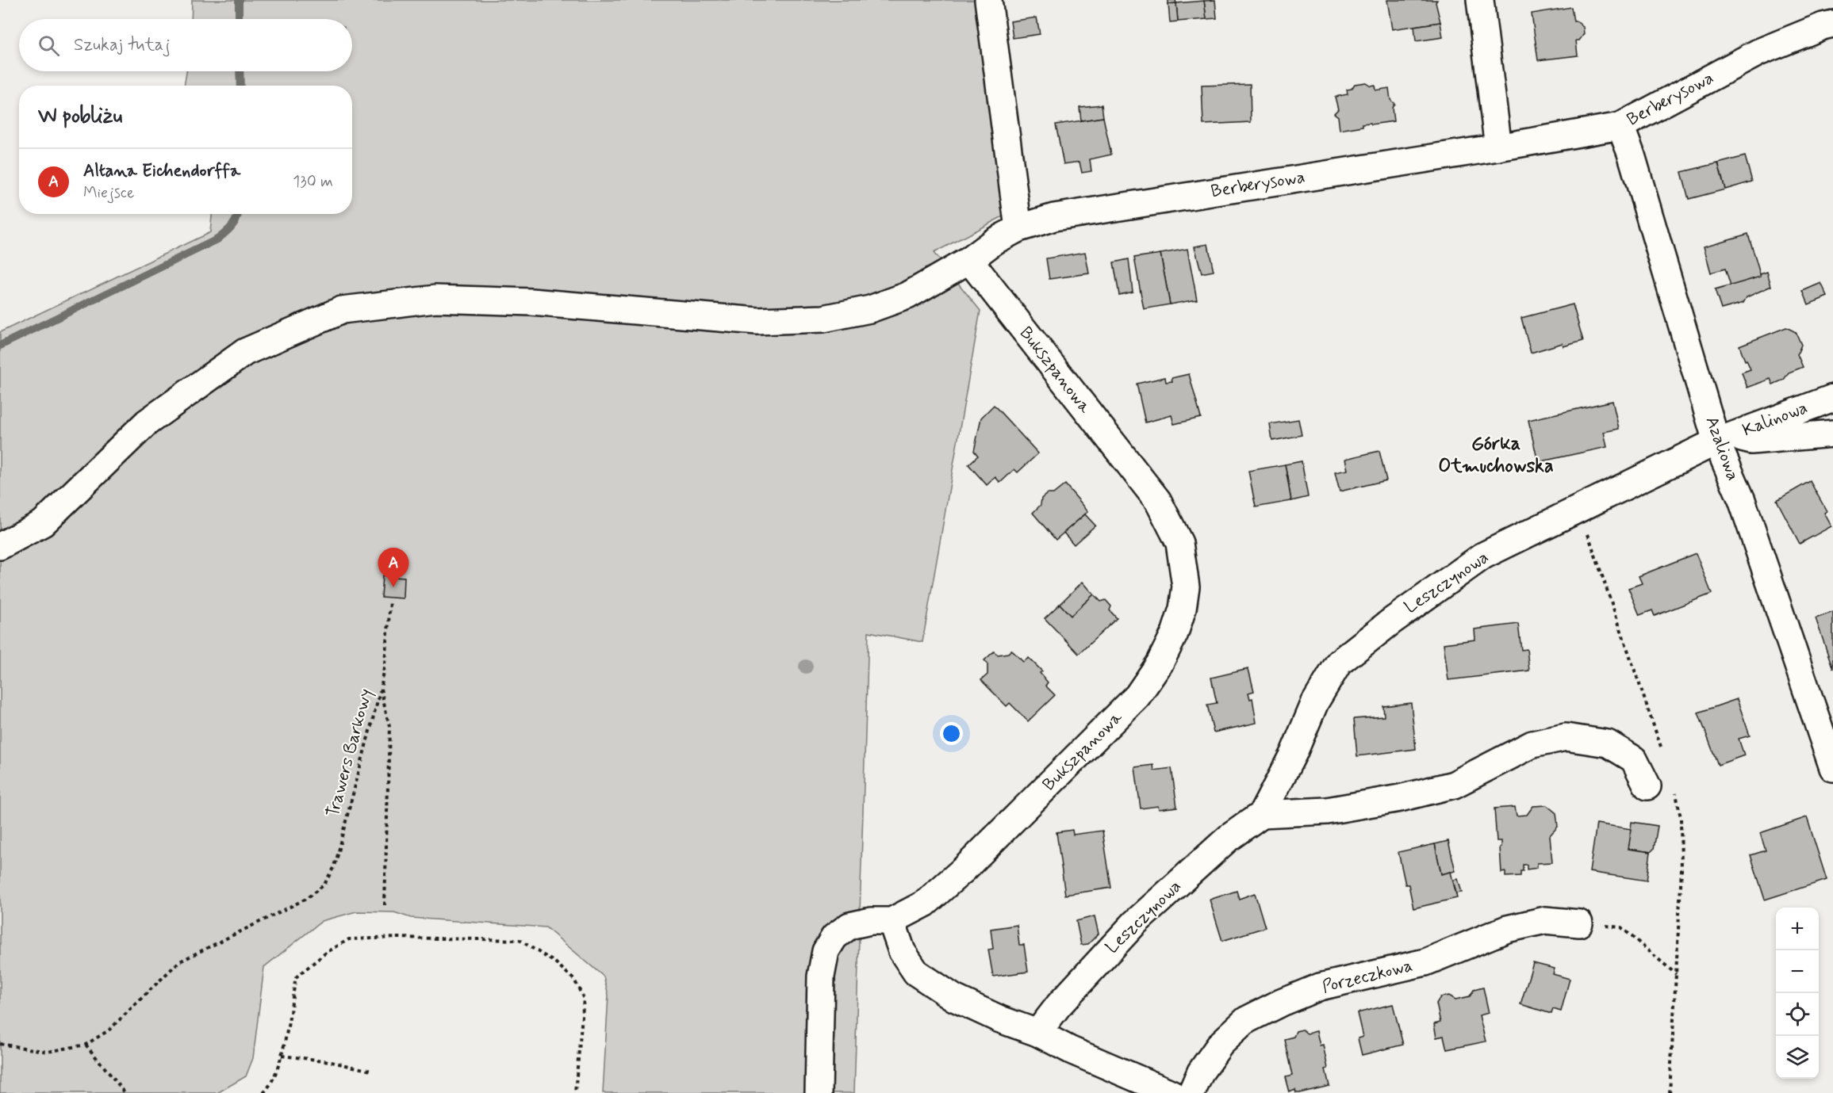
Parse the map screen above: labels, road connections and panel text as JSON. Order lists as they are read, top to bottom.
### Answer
{
  "streets": {
    "street": [
      "Berberysowa",
      "Bukszpanowa",
      "Kalinowa",
      "Azaliowa",
      "Leszczynowa",
      "Porzeczkowa"
    ],
    "path": ["Trawers Barkowy"]
  },
  "crossings": [
    ["Berberysowa", "Bukszpanowa"],
    ["Berberysowa", "Azaliowa"],
    ["Kalinowa", "Azaliowa"],
    ["Kalinowa", "Leszczynowa"],
    ["Azaliowa", "Leszczynowa"]
  ],
  "districts": ["Górka Otmuchowska"],
  "page": {
    "search": "Szukaj tutaj",
    "heading": "W pobliżu",
    "list": [
      {
        "mark": "A",
        "name": "Altana Eichendorffa",
        "note": "Miejsce",
        "value": "130 m"
      }
    ],
    "pins": "A",
    "map_buttons": ["+", "−"]
  }
}
